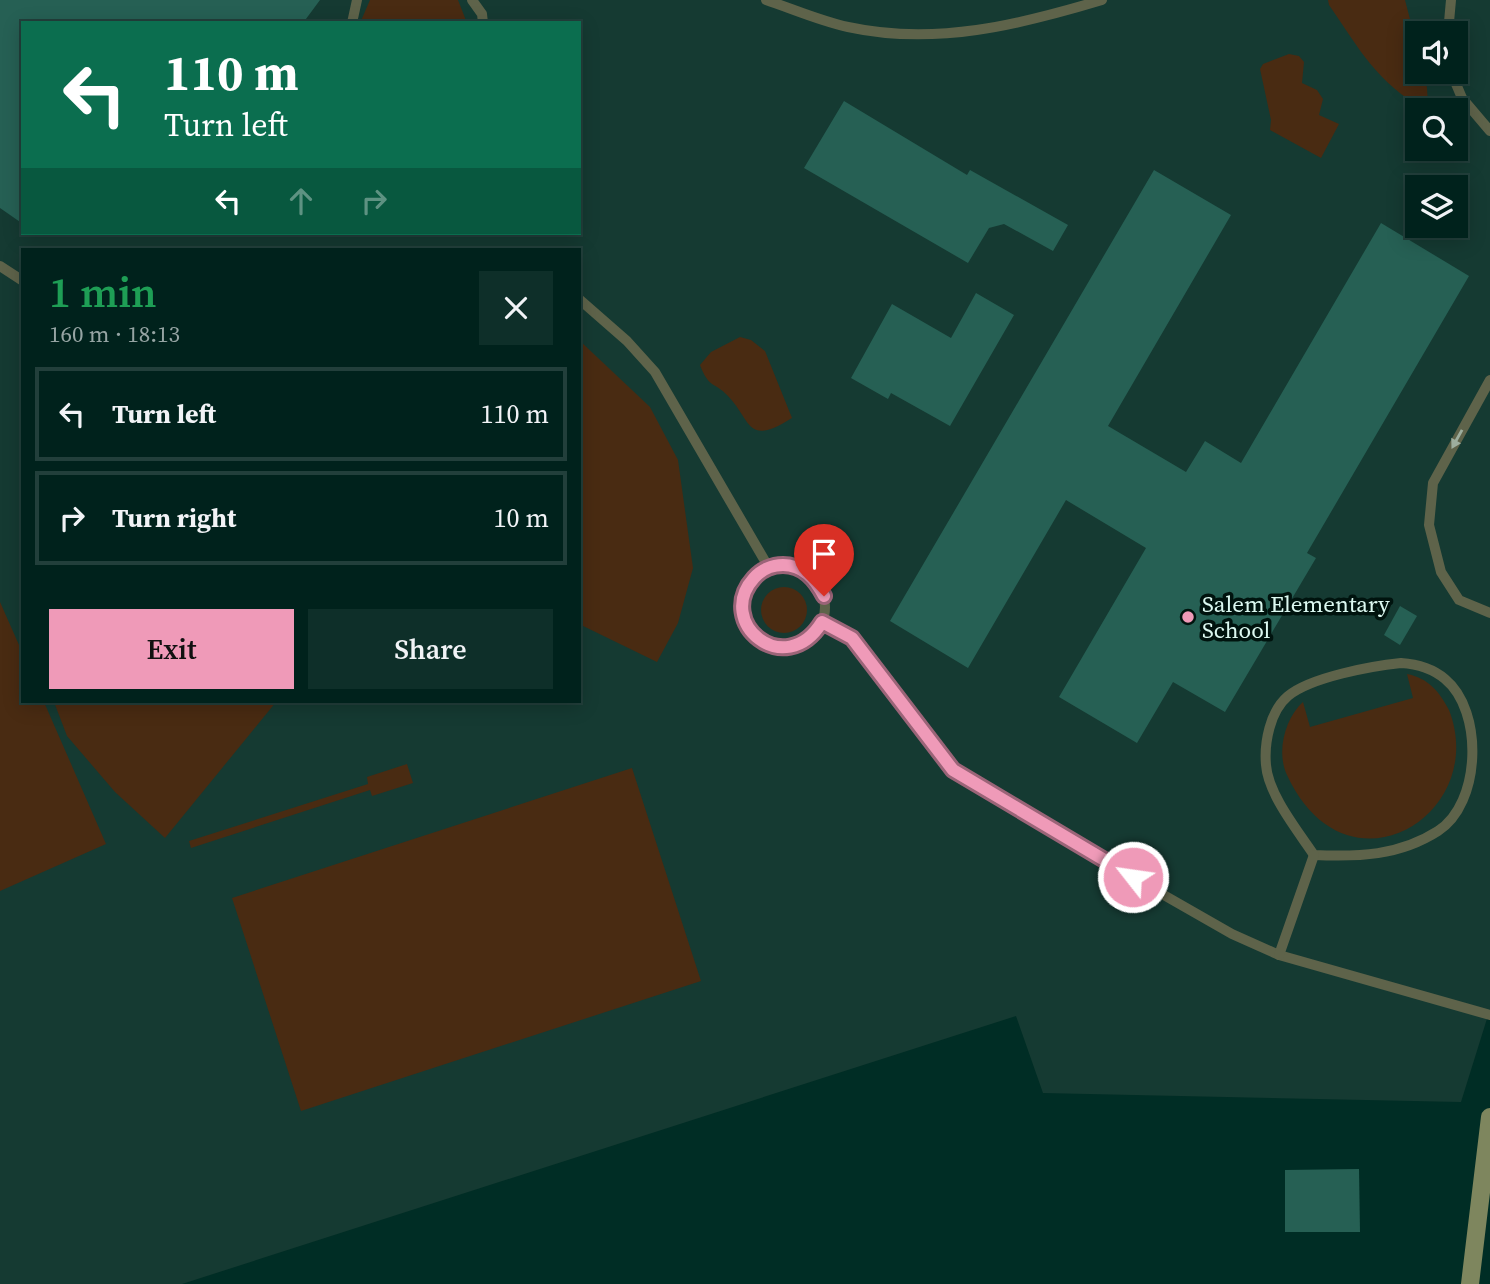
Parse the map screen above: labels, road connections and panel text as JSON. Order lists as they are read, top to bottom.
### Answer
{
  "places": ["Salem Elementary School"],
  "page": {
    "turn": ["110 m", "Turn left"],
    "heading": ["1 min", "160 m · 18:13"],
    "list": [
      {
        "name": "Turn left",
        "value": "110 m"
      },
      {
        "name": "Turn right",
        "value": "10 m"
      }
    ],
    "buttons": ["Exit", "Share"]
  }
}
